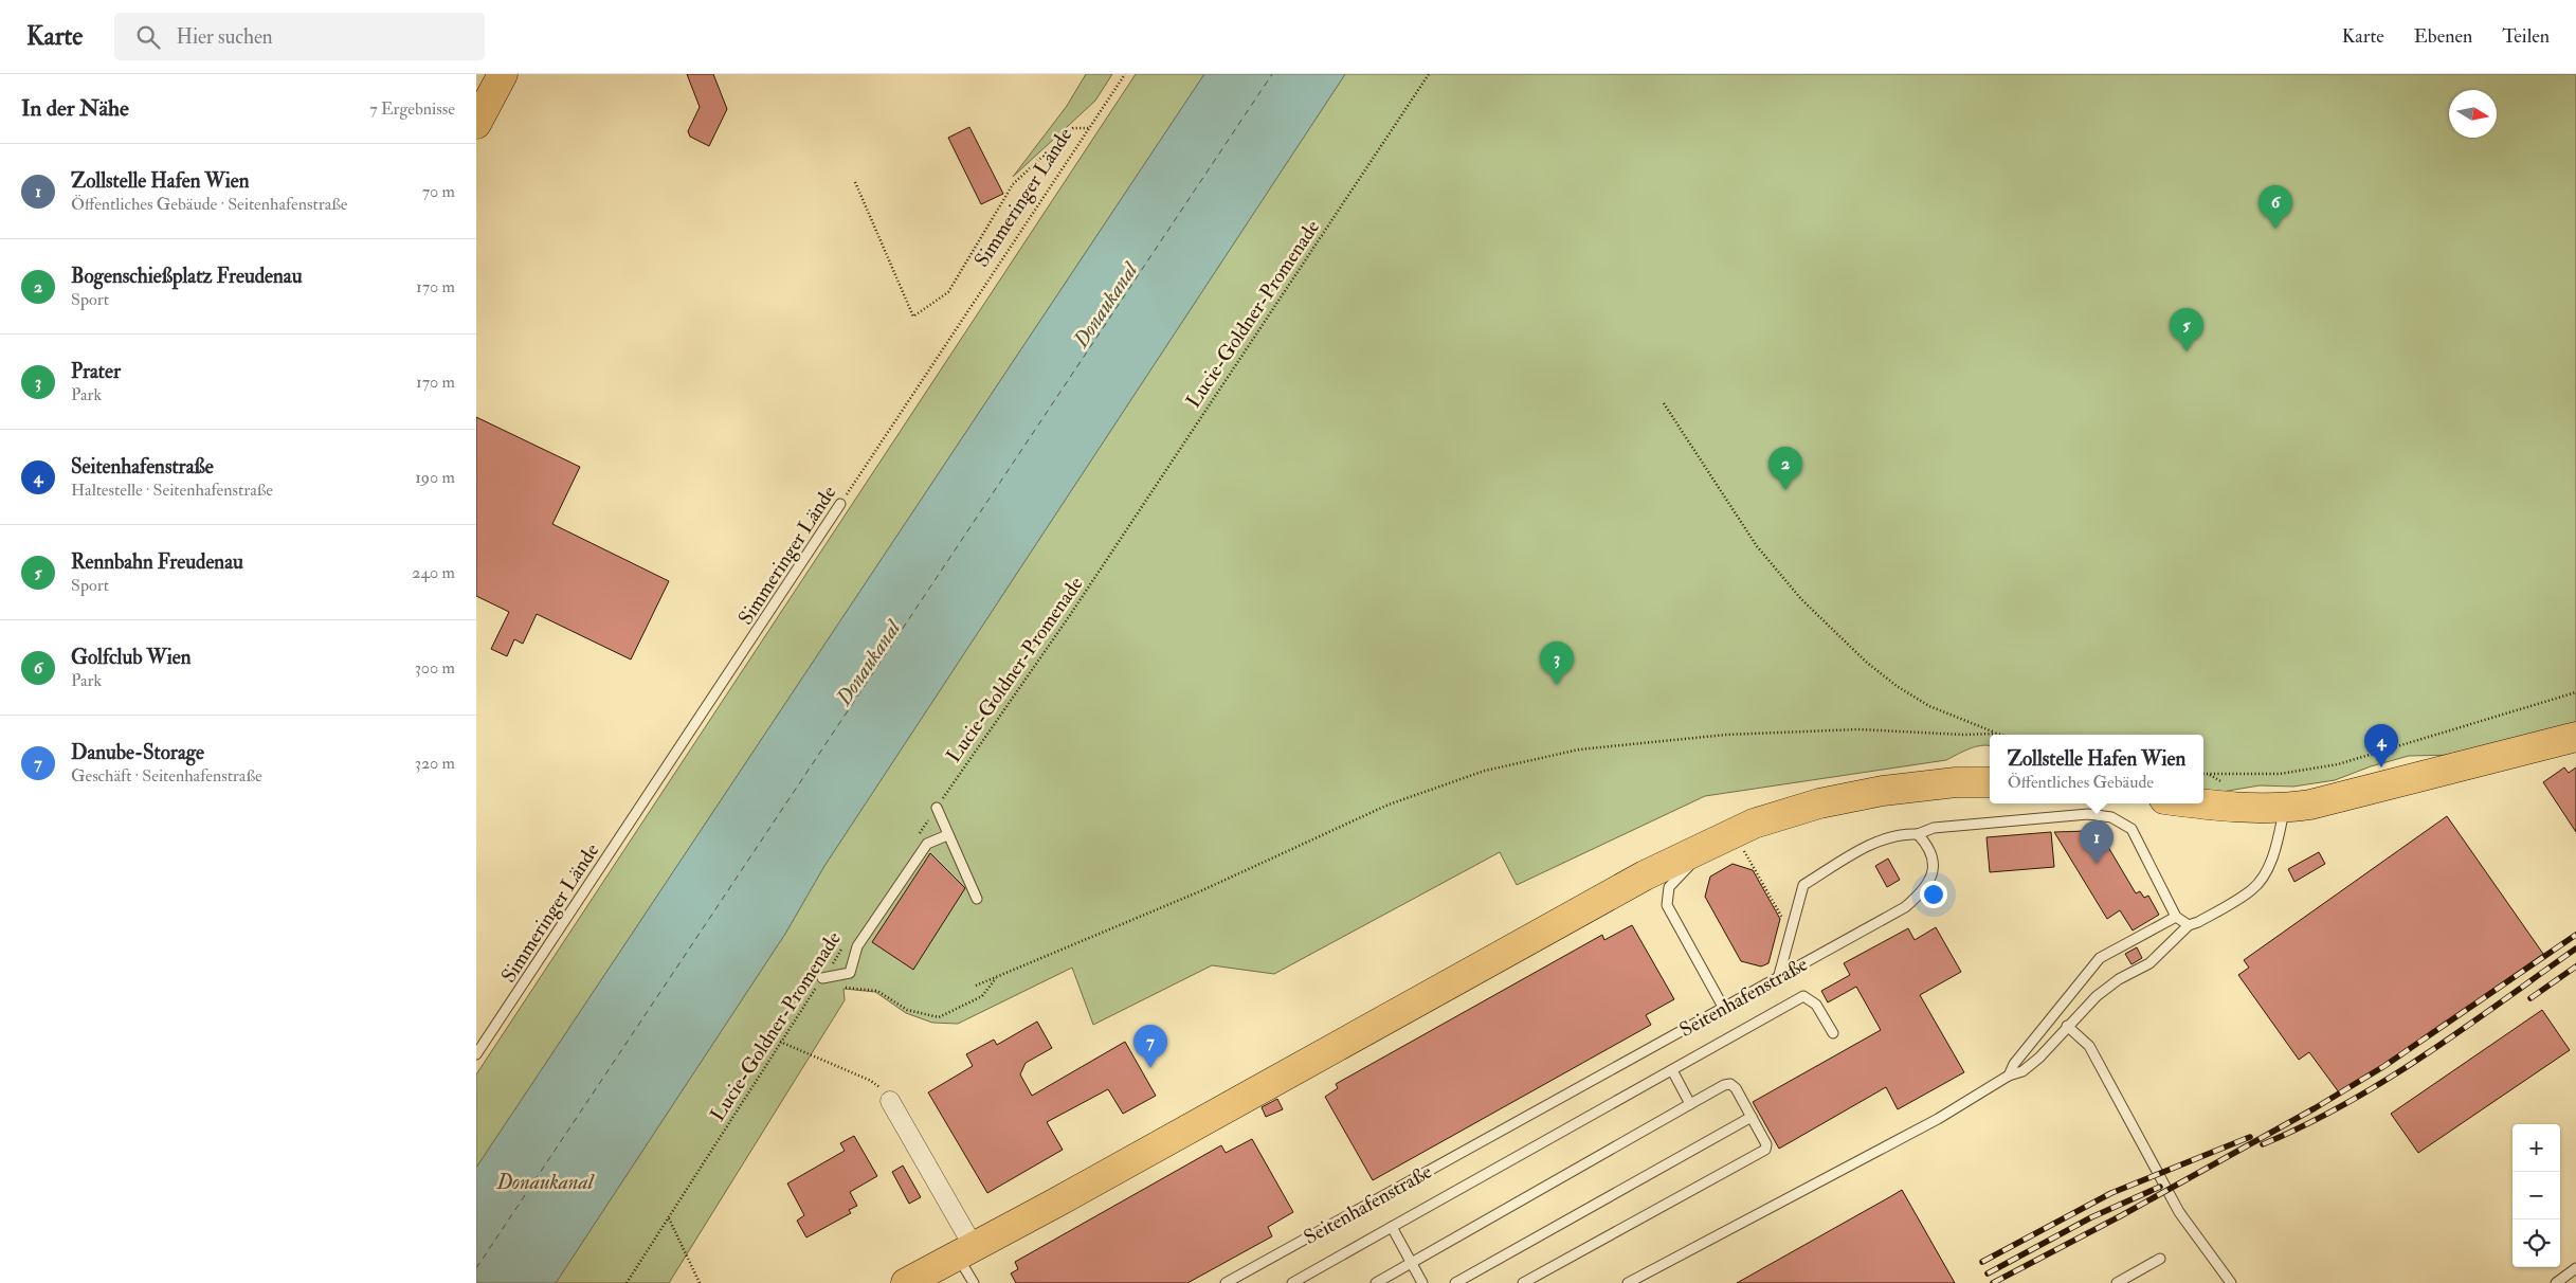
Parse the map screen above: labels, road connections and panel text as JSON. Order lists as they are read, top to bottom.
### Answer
{
  "streets": {
    "lane": ["Simmeringer Lände", "Seitenhafenstraße"],
    "path": ["Lucie-Goldner-Promenade"]
  },
  "water": ["Donaukanal"],
  "north": "right",
  "page": {
    "header": "Karte",
    "search": "Hier suchen",
    "nav": ["Karte", "Ebenen", "Teilen"],
    "heading": ["In der Nähe", "7 Ergebnisse"],
    "list": [
      {
        "mark": "1",
        "name": "Zollstelle Hafen Wien",
        "note": "Öffentliches Gebäude · Seitenhafenstraße",
        "value": "70 m"
      },
      {
        "mark": "2",
        "name": "Bogenschießplatz Freudenau",
        "note": "Sport",
        "value": "170 m"
      },
      {
        "mark": "3",
        "name": "Prater",
        "note": "Park",
        "value": "170 m"
      },
      {
        "mark": "4",
        "name": "Seitenhafenstraße",
        "note": "Haltestelle · Seitenhafenstraße",
        "value": "190 m"
      },
      {
        "mark": "5",
        "name": "Rennbahn Freudenau",
        "note": "Sport",
        "value": "240 m"
      },
      {
        "mark": "6",
        "name": "Golfclub Wien",
        "note": "Park",
        "value": "300 m"
      },
      {
        "mark": "7",
        "name": "Danube-Storage",
        "note": "Geschäft · Seitenhafenstraße",
        "value": "320 m"
      }
    ],
    "pins": [
      "6",
      "5",
      "2",
      "3",
      "4",
      "1",
      "7"
    ],
    "popup": ["Zollstelle Hafen Wien", "Öffentliches Gebäude"],
    "map_buttons": ["+", "−"]
  }
}
